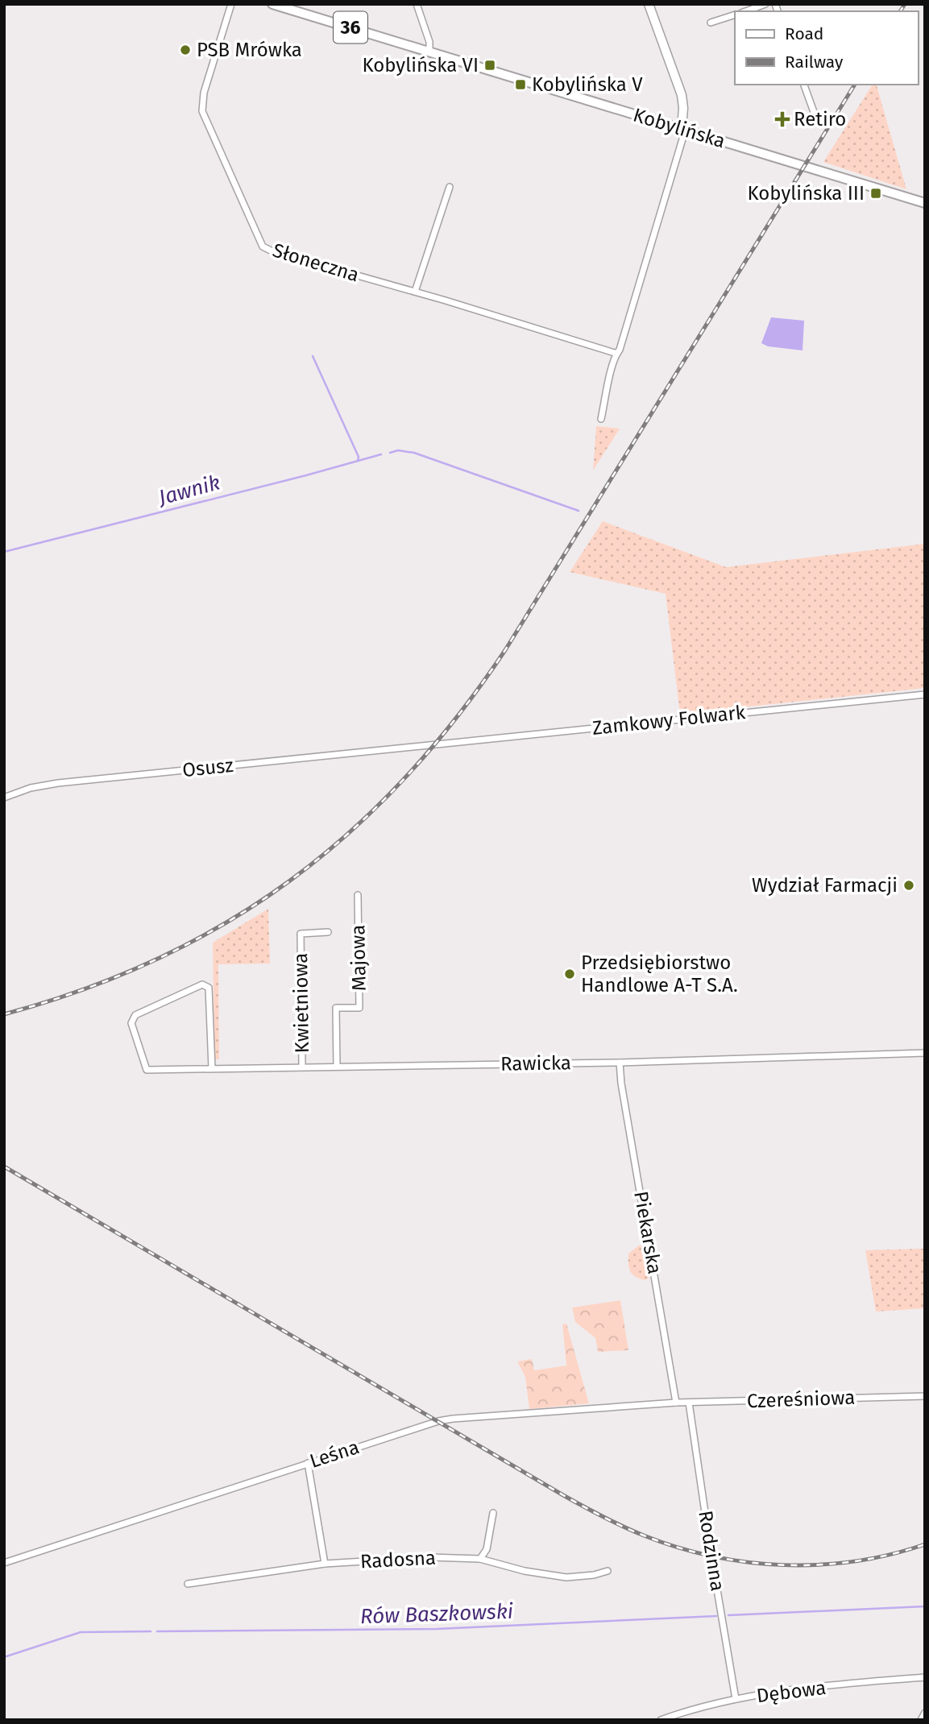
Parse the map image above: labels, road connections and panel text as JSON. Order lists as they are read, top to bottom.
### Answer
{
  "streets": {
    "main road": ["36", "Kobylińska"],
    "street": [
      "Słoneczna",
      "Zamkowy Folwark",
      "Osusz",
      "Majowa",
      "Kwietniowa",
      "Rawicka",
      "Piekarska",
      "Czereśniowa",
      "Leśna",
      "Rodzinna",
      "Radosna",
      "Dębowa"
    ]
  },
  "crossings": [
    ["Zamkowy Folwark", "Osusz"],
    ["Majowa", "Rawicka"],
    ["Kwietniowa", "Rawicka"],
    ["Rawicka", "Piekarska"],
    ["Piekarska", "Czereśniowa"],
    ["Piekarska", "Leśna"],
    ["Czereśniowa", "Leśna"],
    ["Czereśniowa", "Rodzinna"],
    ["Rodzinna", "Dębowa"]
  ],
  "water": ["Jawnik", "Rów Baszkowski"],
  "places": {
    "other": ["PSB Mrówka", "Wydział Farmacji", "Przedsiębiorstwo Handlowe A-T S.A."],
    "transit": ["Kobylińska VI", "Kobylińska V", "Kobylińska III"],
    "health": ["Retiro"]
  },
  "legend": ["Road", "Railway"]
}
